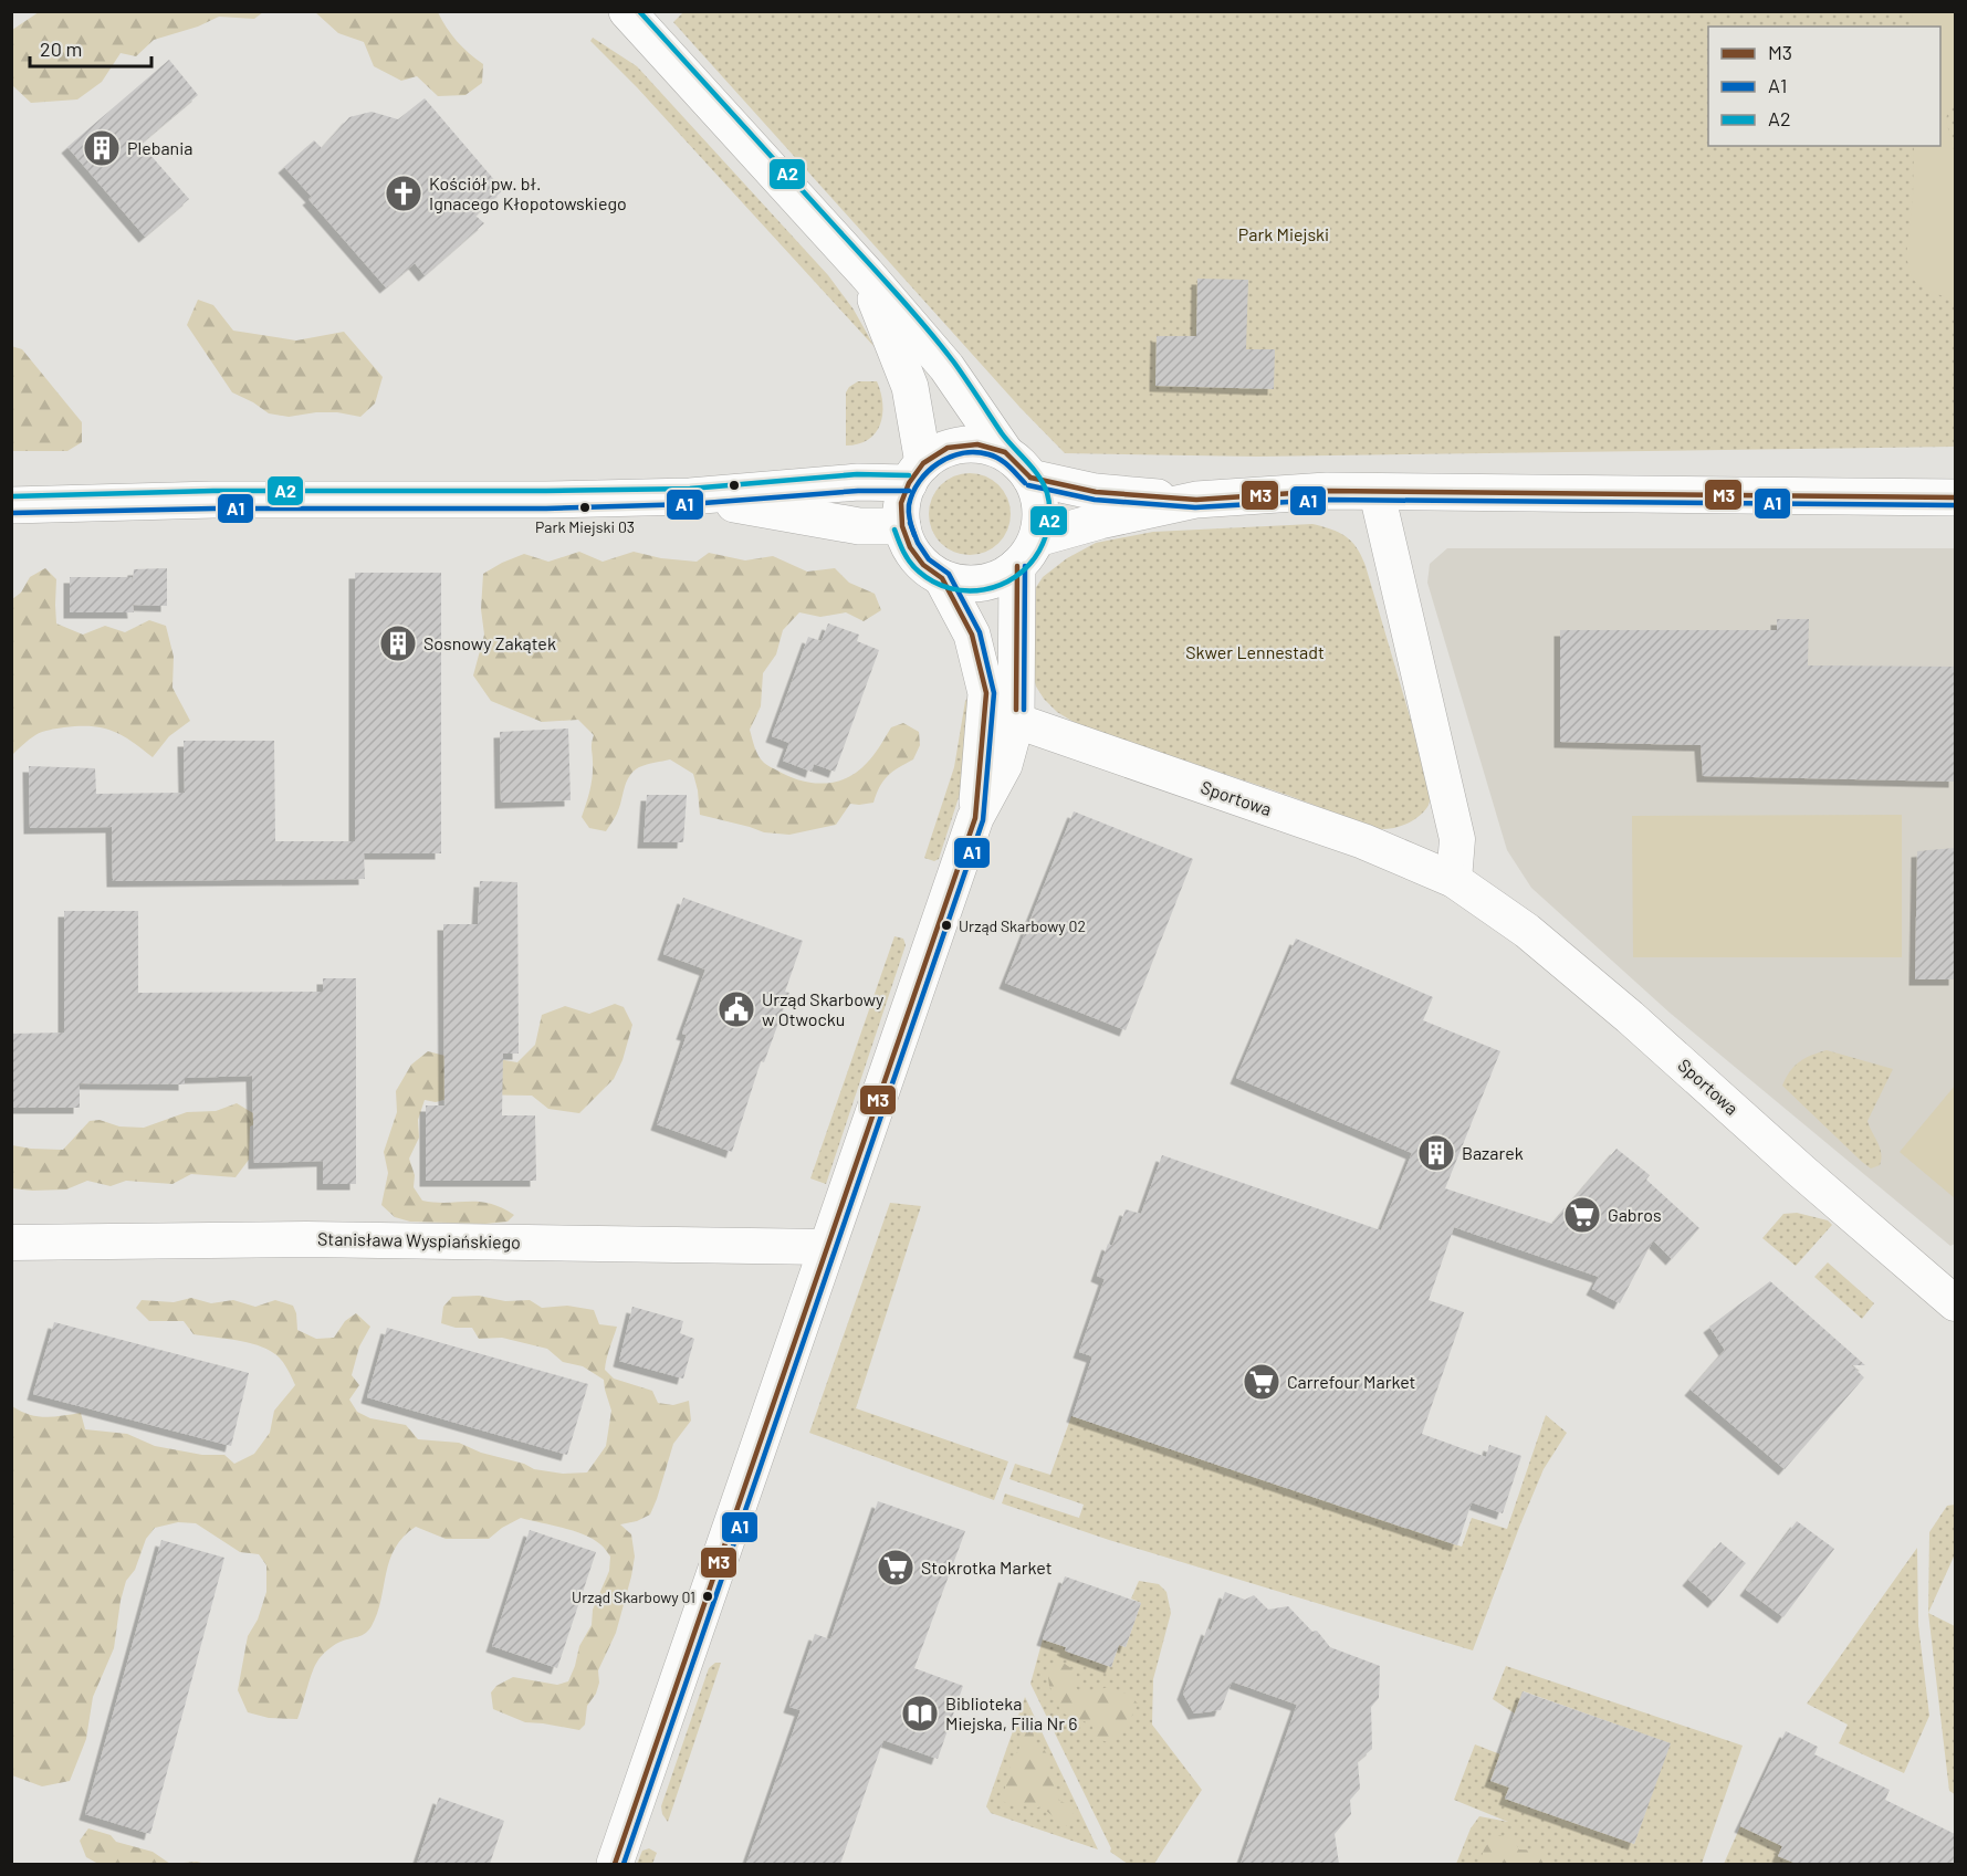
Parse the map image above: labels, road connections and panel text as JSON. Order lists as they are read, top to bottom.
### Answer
{
  "streets": {
    "street": ["Sportowa", "Stanisława Wyspiańskiego"]
  },
  "parks": ["Park Miejski", "Skwer Lennestadt"],
  "places": {
    "building": ["Plebania", "Sosnowy Zakątek", "Bazarek"],
    "church": ["Kościół pw. bł. Ignacego Kłopotowskiego"],
    "other": ["Park Miejski 03", "Urząd Skarbowy 02", "Urząd Skarbowy 01"],
    "public building": ["Urząd Skarbowy w Otwocku"],
    "supermarket": ["Gabros", "Carrefour Market", "Stokrotka Market"],
    "library": ["Biblioteka Miejska, Filia Nr 6"]
  },
  "lines": ["transit line A2", "transit line M3", "transit line A1"],
  "legend": ["M3", "A1", "A2"],
  "scale_bar": "20 m"
}
